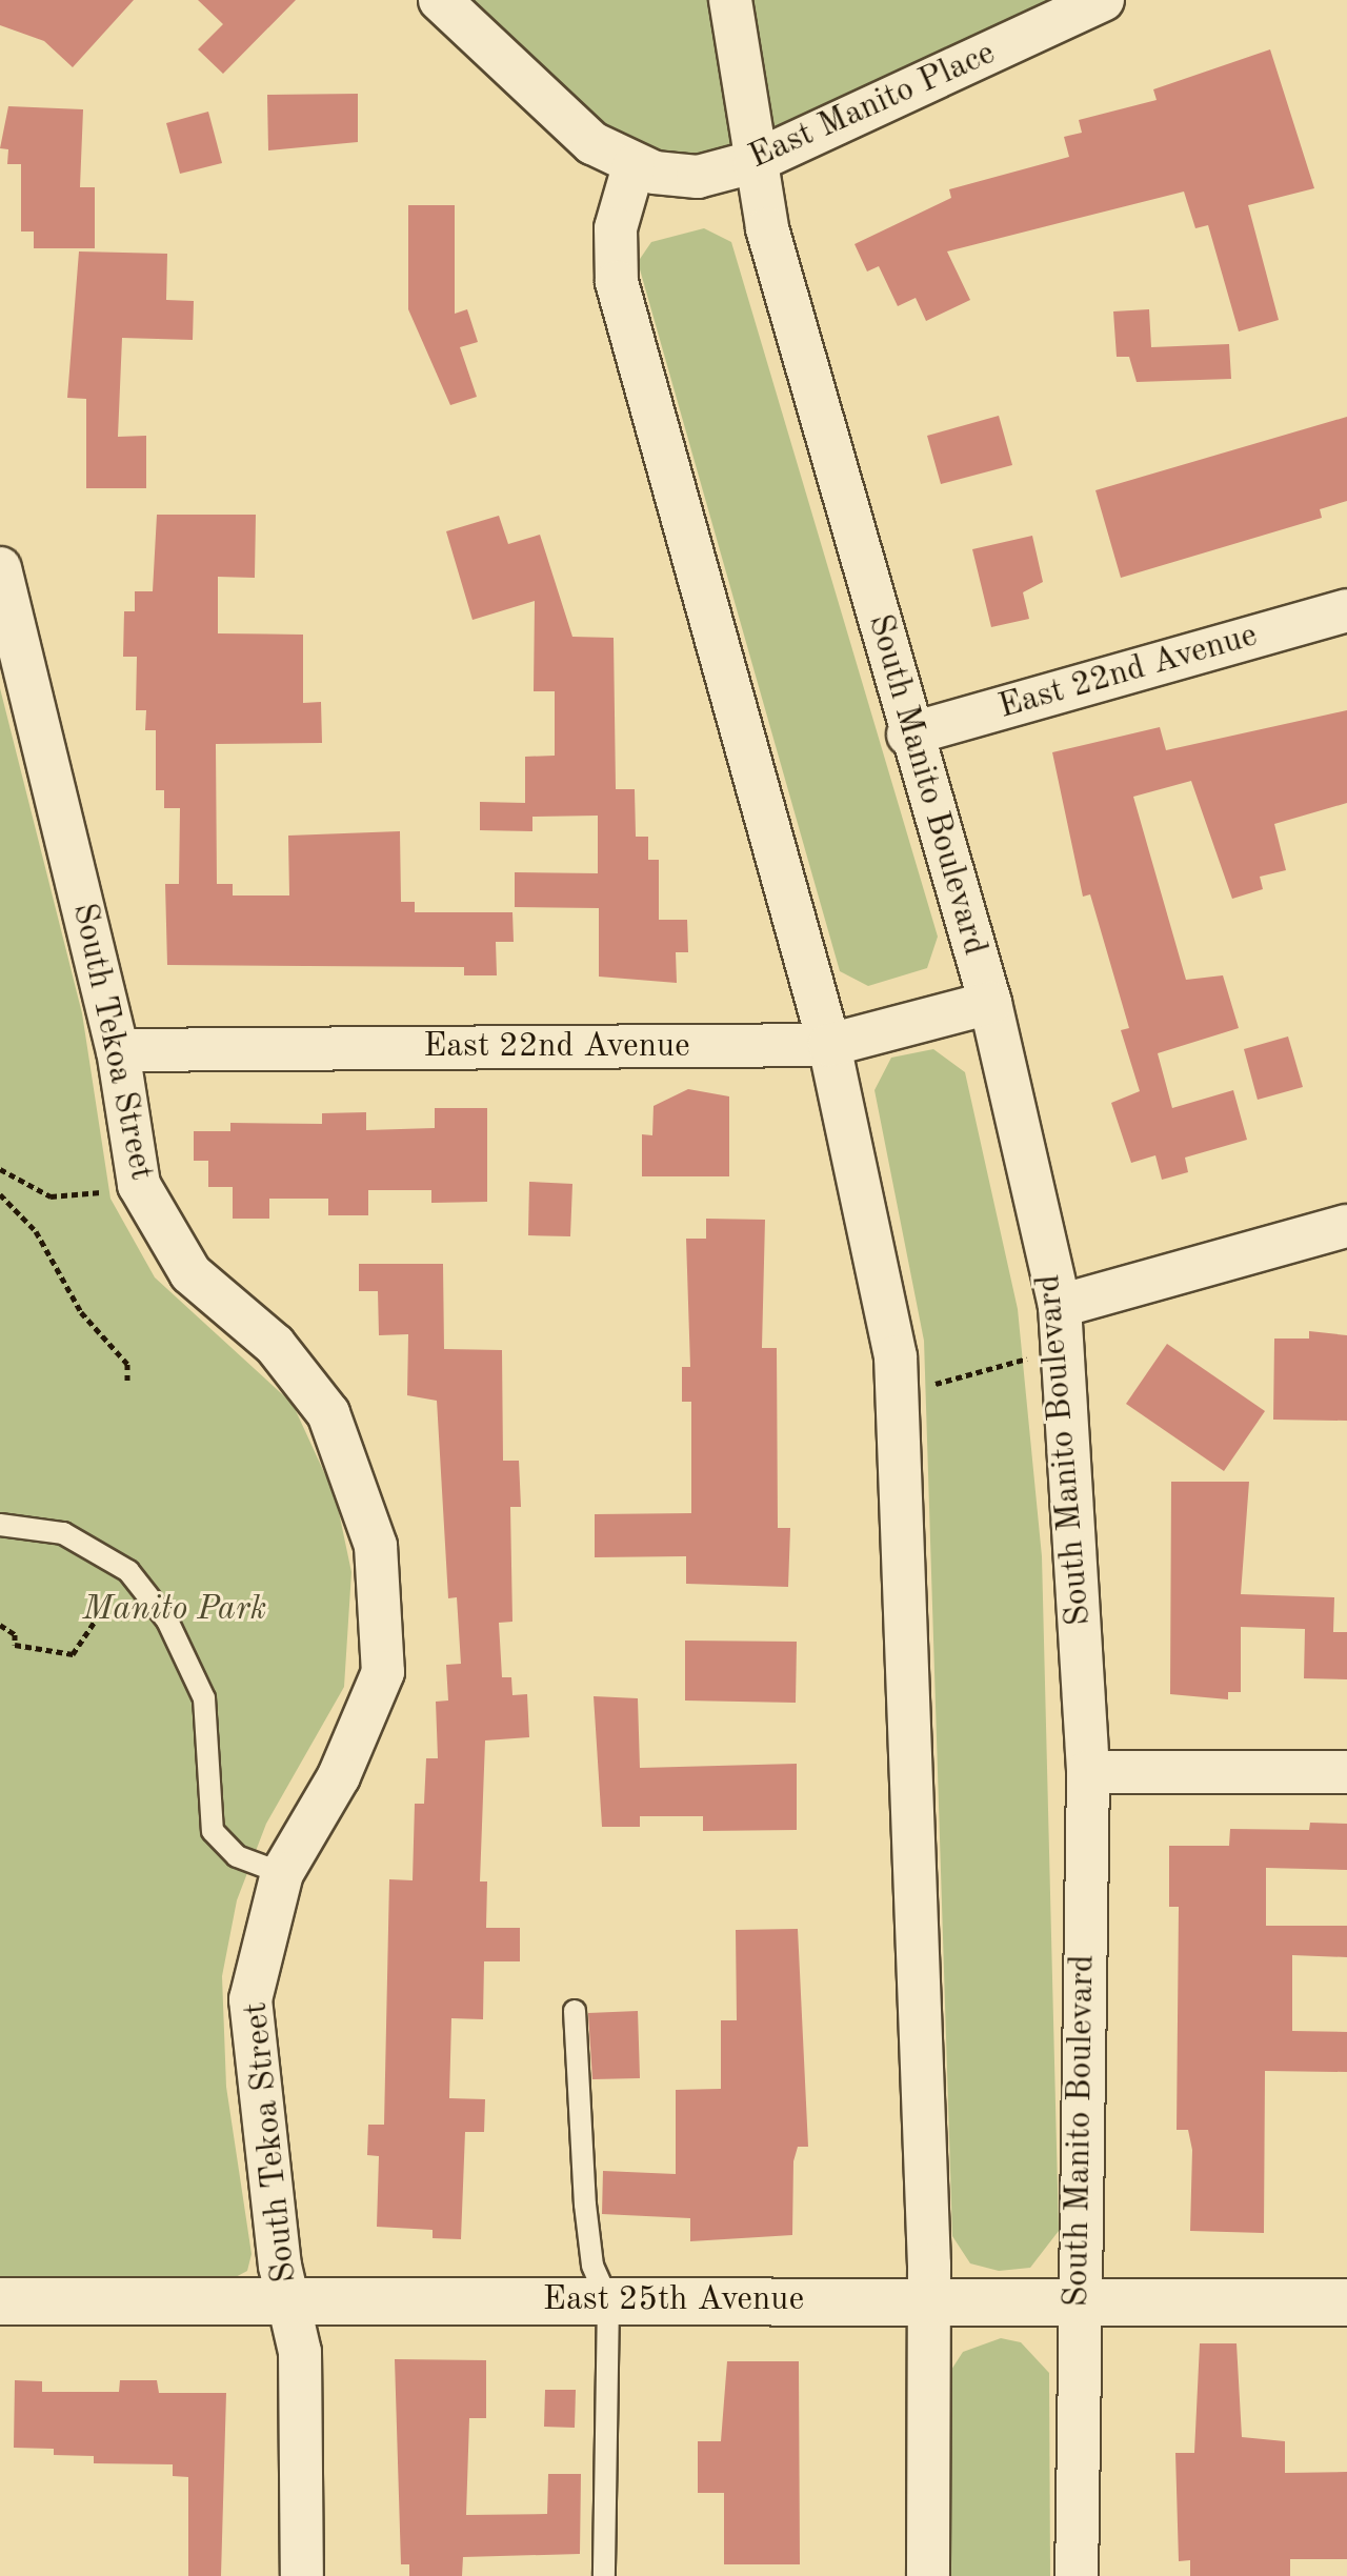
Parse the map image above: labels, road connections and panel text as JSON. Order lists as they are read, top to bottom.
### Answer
{
  "streets": {
    "street": [
      "East Manito Place",
      "East 22nd Avenue",
      "South Manito Boulevard",
      "South Tekoa Street",
      "East 25th Avenue"
    ]
  },
  "crossings": [
    ["East Manito Place", "South Manito Boulevard"],
    ["East 22nd Avenue", "South Manito Boulevard"],
    ["East 22nd Avenue", "South Tekoa Street"],
    ["South Manito Boulevard", "East 25th Avenue"],
    ["South Tekoa Street", "East 25th Avenue"]
  ],
  "parks": ["Manito Park"]
}
